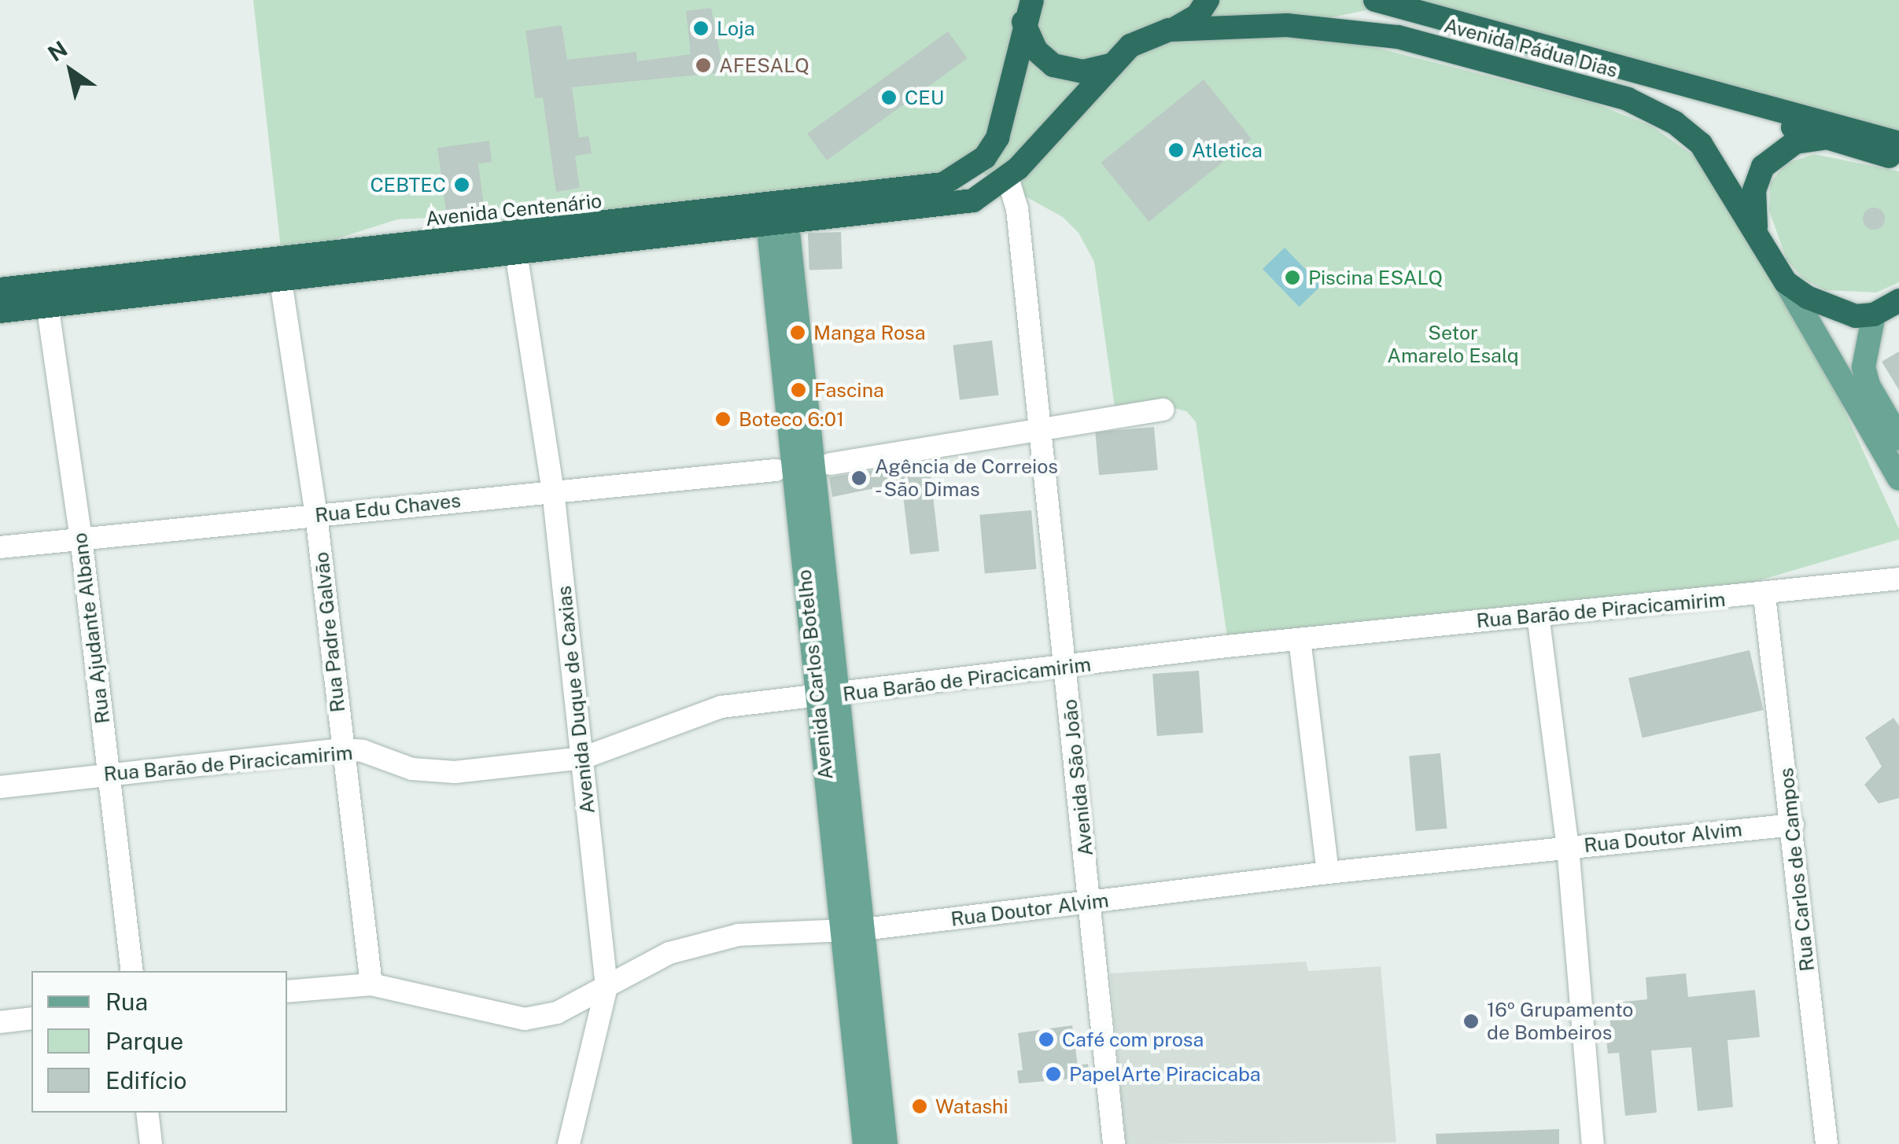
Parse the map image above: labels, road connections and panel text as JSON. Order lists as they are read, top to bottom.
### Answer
{
  "streets": {
    "highway": ["Avenida Pádua Dias", "Avenida Centenário"],
    "main road": ["Avenida Carlos Botelho"],
    "street": [
      "Rua Edu Chaves",
      "Rua Barão de Piracicamirim",
      "Rua Ajudante Albano",
      "Rua Padre Galvão",
      "Avenida Duque de Caxias",
      "Avenida São João",
      "Rua Doutor Alvim",
      "Rua Carlos de Campos"
    ]
  },
  "crossings": [
    ["Avenida Pádua Dias", "Avenida Centenário"],
    ["Avenida Pádua Dias", "Avenida Carlos Botelho"],
    ["Avenida Pádua Dias", "Avenida São João"],
    ["Avenida Centenário", "Rua Ajudante Albano"],
    ["Avenida Centenário", "Rua Padre Galvão"],
    ["Avenida Centenário", "Avenida Carlos Botelho"],
    ["Avenida Centenário", "Avenida Duque de Caxias"],
    ["Rua Edu Chaves", "Rua Ajudante Albano"],
    ["Rua Edu Chaves", "Rua Padre Galvão"],
    ["Rua Edu Chaves", "Avenida Duque de Caxias"],
    ["Rua Barão de Piracicamirim", "Rua Ajudante Albano"],
    ["Rua Barão de Piracicamirim", "Rua Padre Galvão"],
    ["Rua Barão de Piracicamirim", "Avenida Carlos Botelho"],
    ["Rua Barão de Piracicamirim", "Avenida Duque de Caxias"],
    ["Rua Barão de Piracicamirim", "Avenida São João"],
    ["Rua Barão de Piracicamirim", "Rua Carlos de Campos"],
    ["Rua Padre Galvão", "Rua Doutor Alvim"],
    ["Avenida Carlos Botelho", "Rua Doutor Alvim"],
    ["Avenida Duque de Caxias", "Rua Doutor Alvim"],
    ["Avenida São João", "Rua Doutor Alvim"],
    ["Rua Doutor Alvim", "Rua Carlos de Campos"]
  ],
  "parks": ["Setor Amarelo Esalq"],
  "places": [
    "Loja",
    "AFESALQ",
    "CEU",
    "Atletica",
    "CEBTEC",
    "Piscina ESALQ",
    "Manga Rosa",
    "Fascina",
    "Boteco 6:01",
    "Agência de Correios - São Dimas",
    "16º Grupamento de Bombeiros",
    "Café com prosa",
    "PapelArte Piracicaba",
    "Watashi"
  ],
  "legend": ["Rua", "Parque", "Edifício"],
  "north": "top left"
}
